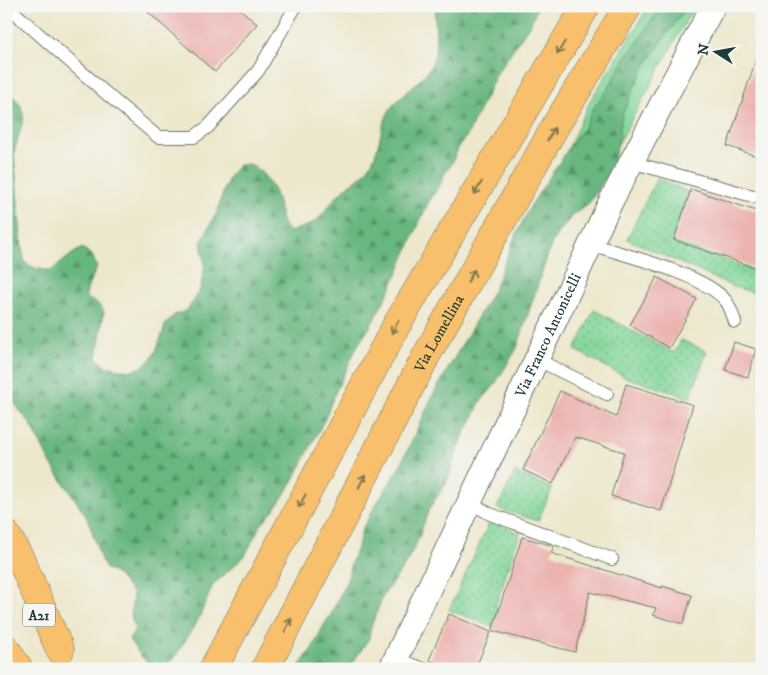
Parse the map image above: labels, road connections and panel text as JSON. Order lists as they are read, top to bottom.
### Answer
{
  "streets": {
    "main road": ["Via Lomellina", "A21"],
    "street": ["Via Franco Antonicelli"]
  },
  "north": "left"
}
